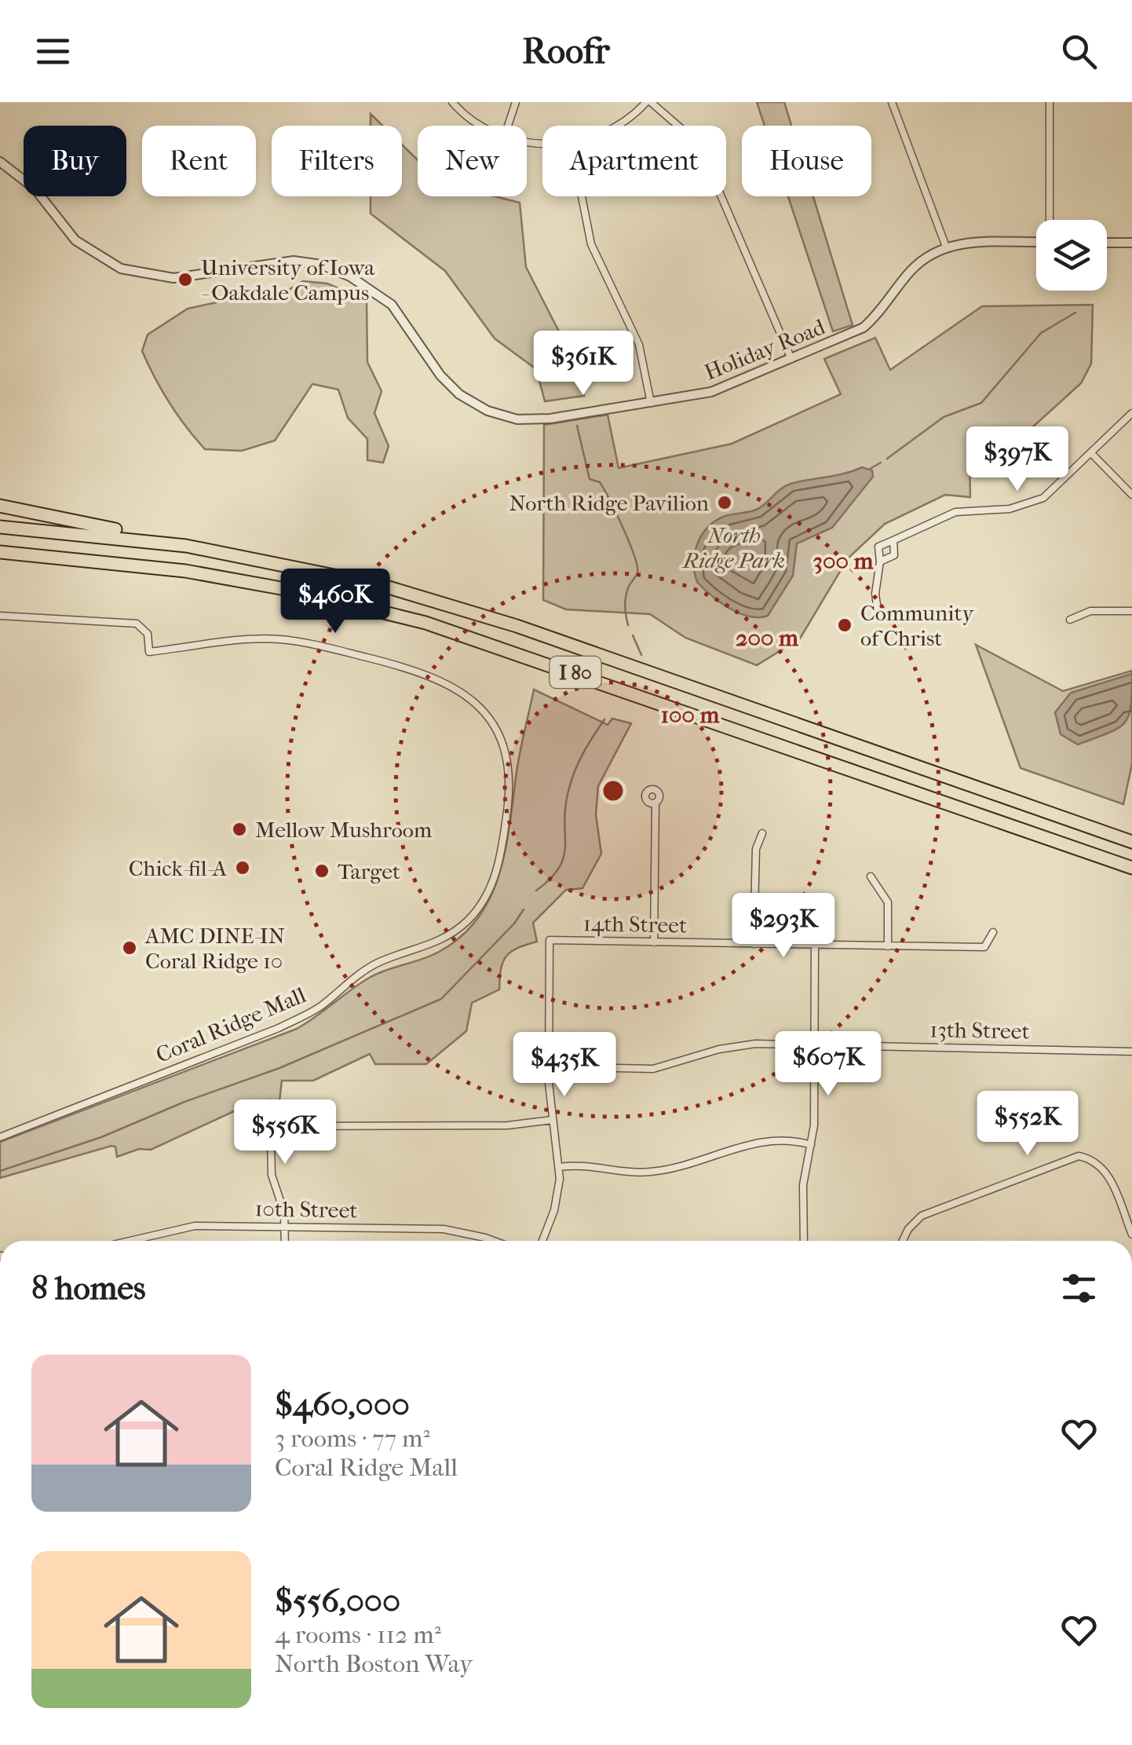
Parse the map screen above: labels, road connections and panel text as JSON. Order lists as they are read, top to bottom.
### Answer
{
  "streets": {
    "highway": ["I 80"],
    "street": [
      "Holiday Road",
      "14th Street",
      "Coral Ridge Mall",
      "13th Street",
      "10th Street"
    ]
  },
  "crossings": [
    ["14th Street", "13th Street"]
  ],
  "parks": ["North Ridge Park"],
  "places": [
    "University of Iowa - Oakdale Campus",
    "North Ridge Pavilion",
    "Community of Christ",
    "Mellow Mushroom",
    "Chick-fil-A",
    "Target",
    "AMC DINE-IN Coral Ridge 10"
  ],
  "page": {
    "header": "Roofr",
    "chip": [
      "Buy",
      "Rent",
      "Filters",
      "New",
      "Apartment",
      "House"
    ],
    "price": [
      "$361K",
      "$397K",
      "$460K",
      "$293K",
      "$607K",
      "$435K",
      "$552K",
      "$556K"
    ],
    "heading": "8 homes",
    "list": [
      {
        "name": "$460,000",
        "note": "3 rooms · 77 m² · Coral Ridge Mall"
      },
      {
        "name": "$556,000",
        "note": "4 rooms · 112 m² · North Boston Way"
      }
    ]
  },
  "rings": ["300 m", "200 m", "100 m"]
}
